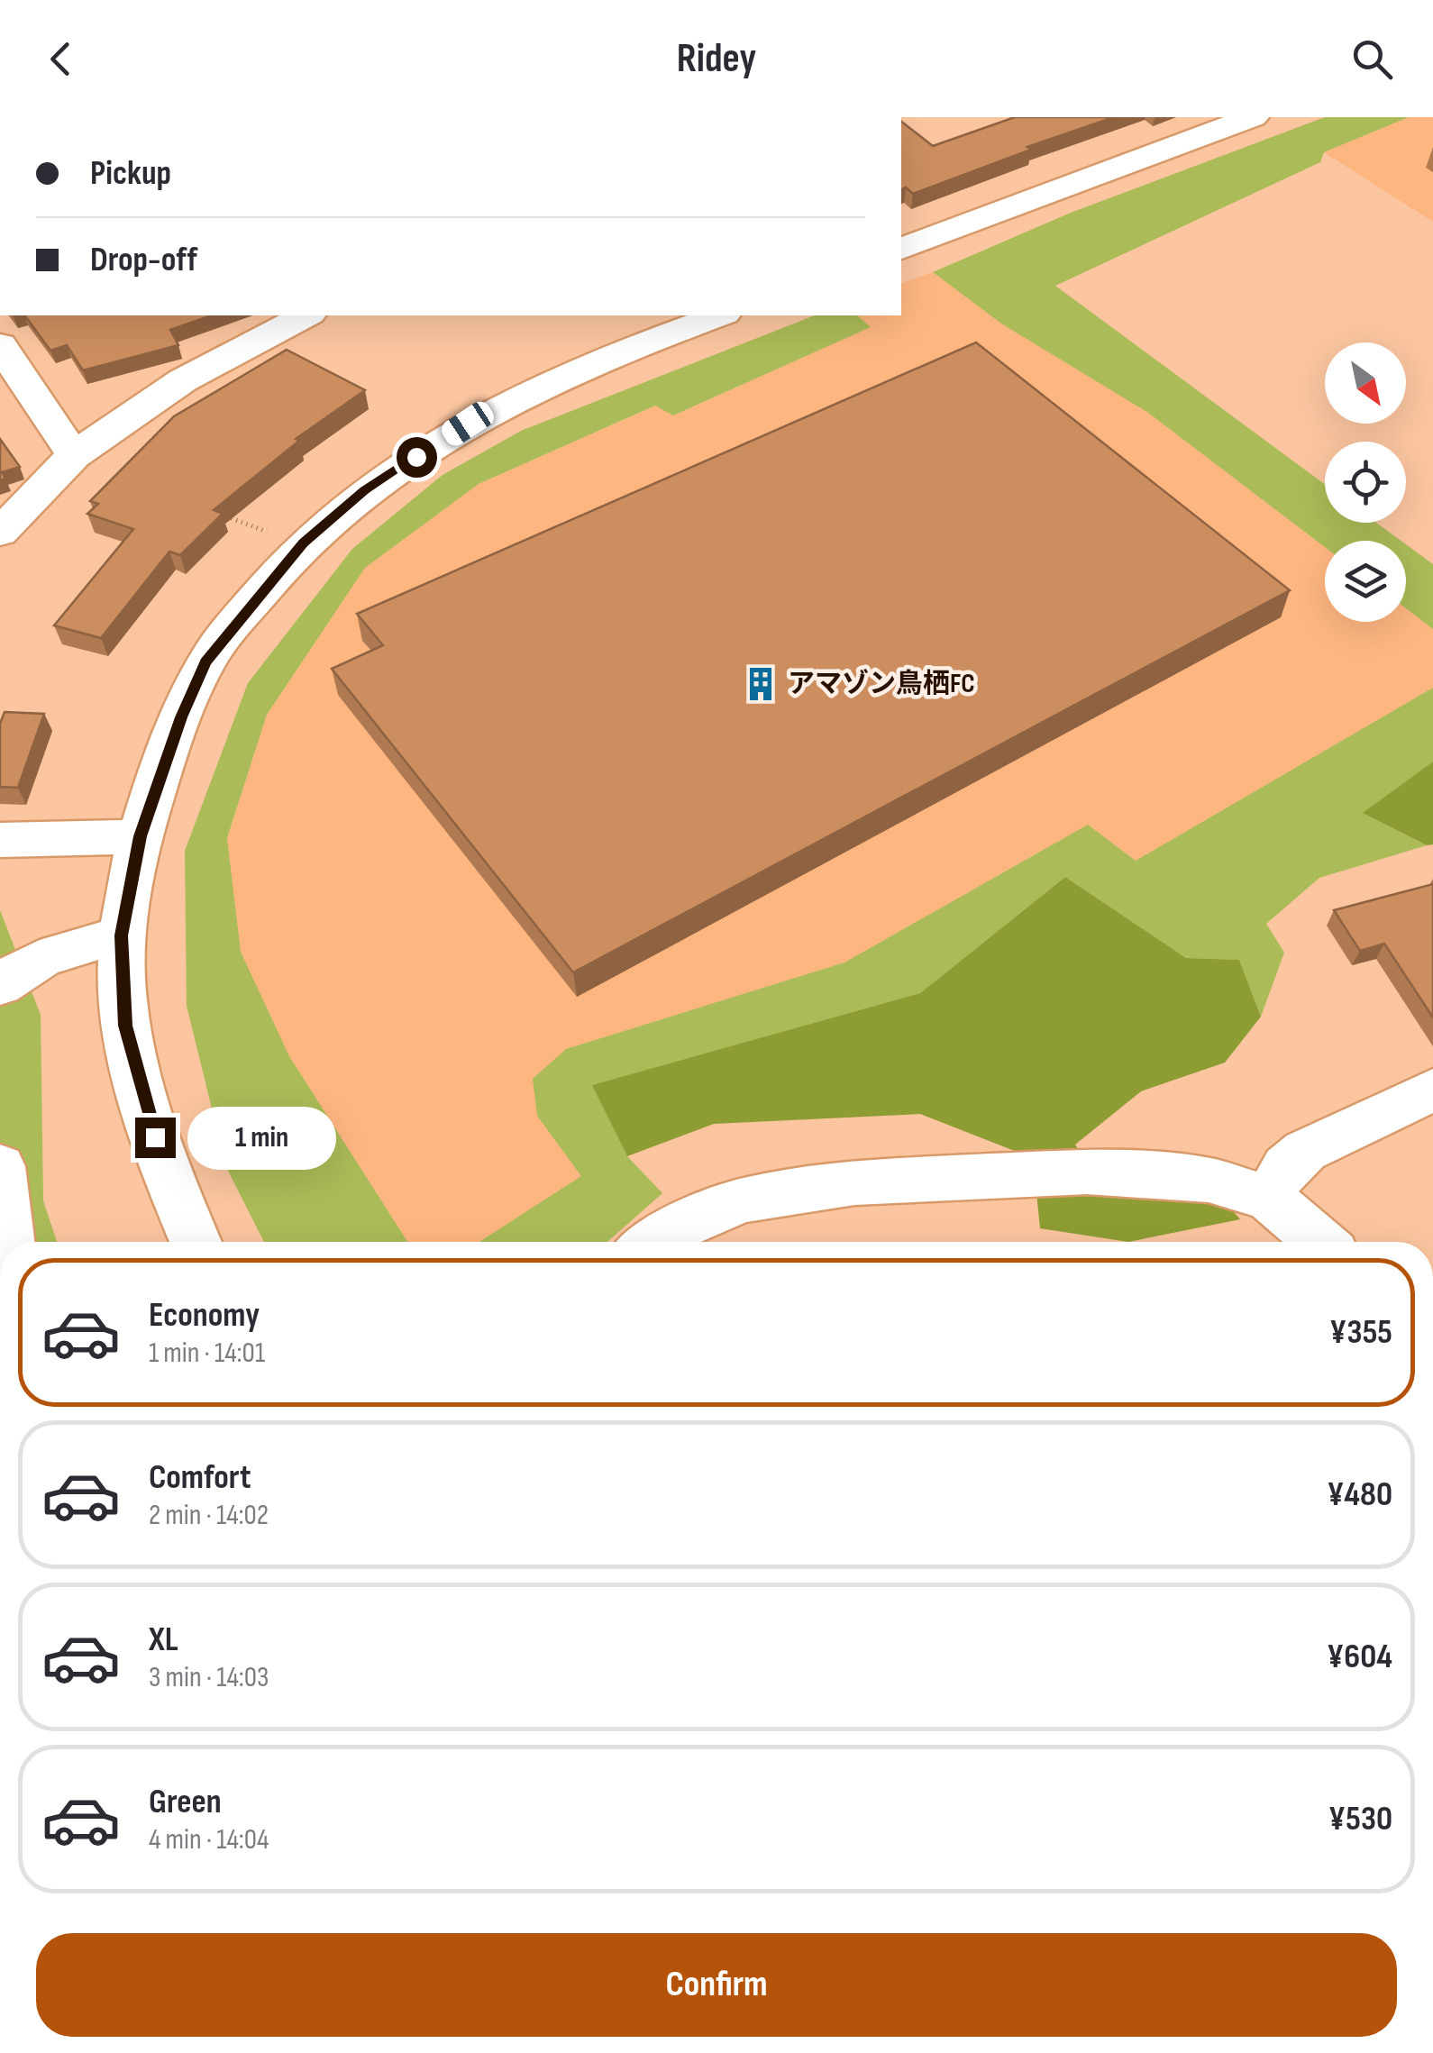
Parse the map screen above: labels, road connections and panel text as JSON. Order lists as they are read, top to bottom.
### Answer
{
  "places": {
    "building": ["アマゾン鳥栖FC"]
  },
  "north": "bottom right",
  "page": {
    "header": "Ridey",
    "banner": ["Pickup", "Drop-off"],
    "bubble": "1 min",
    "list": [
      {
        "name": "Economy",
        "note": "1 min · 14:01",
        "value": "¥355"
      },
      {
        "name": "Comfort",
        "note": "2 min · 14:02",
        "value": "¥480"
      },
      {
        "name": "XL",
        "note": "3 min · 14:03",
        "value": "¥604"
      },
      {
        "name": "Green",
        "note": "4 min · 14:04",
        "value": "¥530"
      }
    ],
    "buttons": "Confirm"
  }
}
